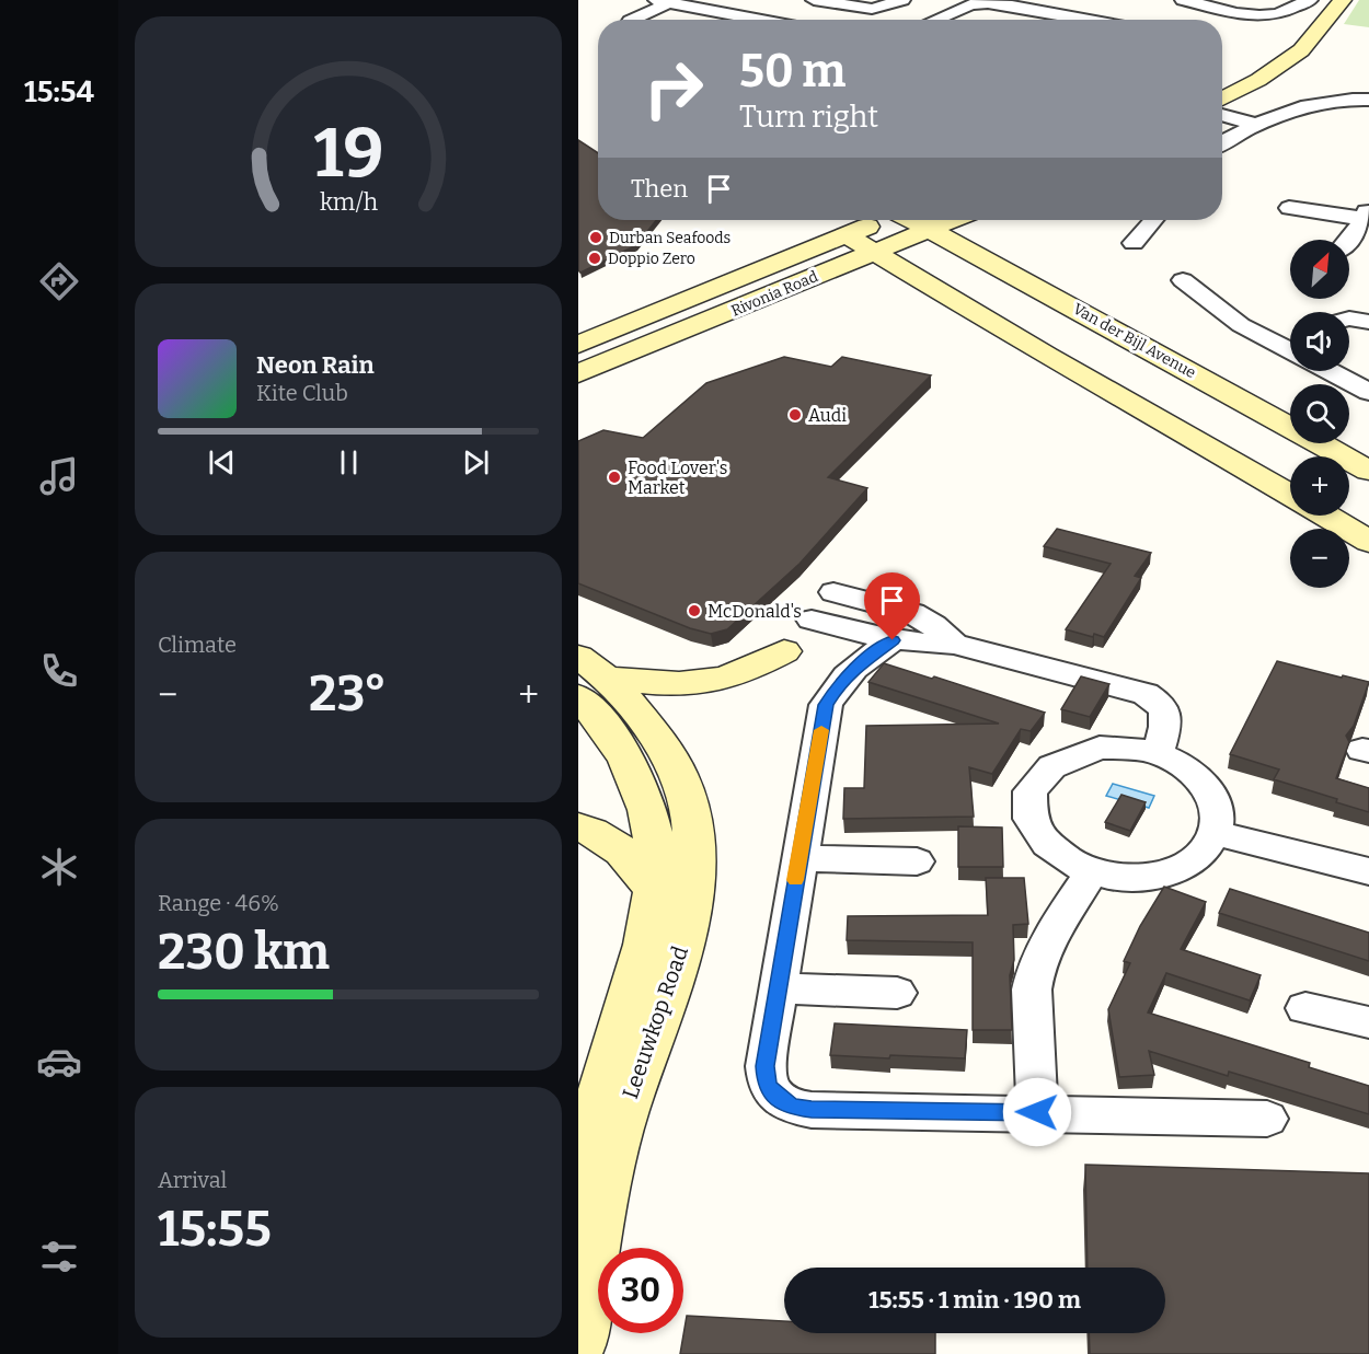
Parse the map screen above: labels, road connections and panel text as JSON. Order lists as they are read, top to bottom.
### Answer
{
  "streets": {
    "main road": ["Rivonia Road", "Van der Bijl Avenue", "Leeuwkop Road"]
  },
  "crossings": [
    ["Rivonia Road", "Van der Bijl Avenue"]
  ],
  "places": [
    "Durban Seafoods",
    "Doppio Zero",
    "Audi",
    "Food Lover's Market",
    "McDonald's"
  ],
  "north": "top right",
  "page": {
    "tabs": "15:54",
    "turn": ["50 m", "Turn right"],
    "then": "Then",
    "map_buttons": ["+", "−"],
    "song": ["Neon Rain", "Kite Club"],
    "tile": [
      "Climate",
      ["Range · 46%", "230 km"],
      ["Arrival", "15:55"]
    ],
    "heat": ["−", "23°", "+"],
    "limit": "30",
    "trip": "15:55 · 1 min · 190 m",
    "gauge": ["19", "km/h"]
  }
}
